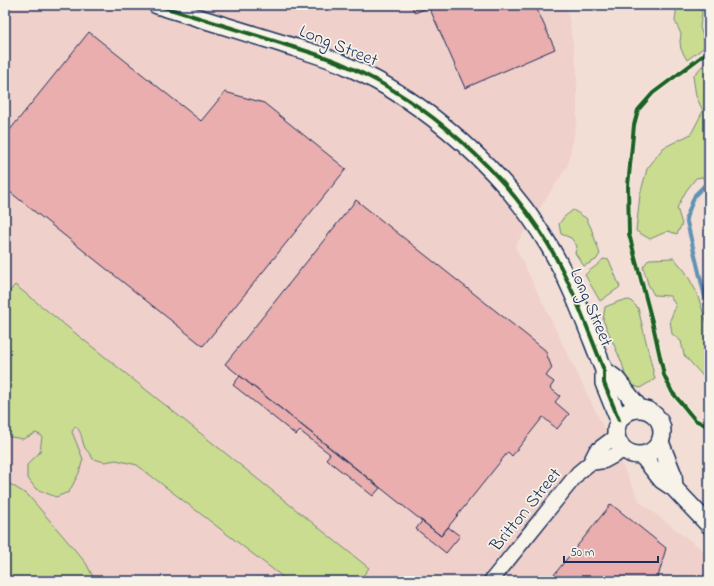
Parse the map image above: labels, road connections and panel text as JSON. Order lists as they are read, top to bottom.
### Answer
{
  "streets": {
    "street": ["Long Street", "Britton Street"]
  },
  "crossings": [
    ["Long Street", "Britton Street"]
  ],
  "scale_bar": "50 m"
}
